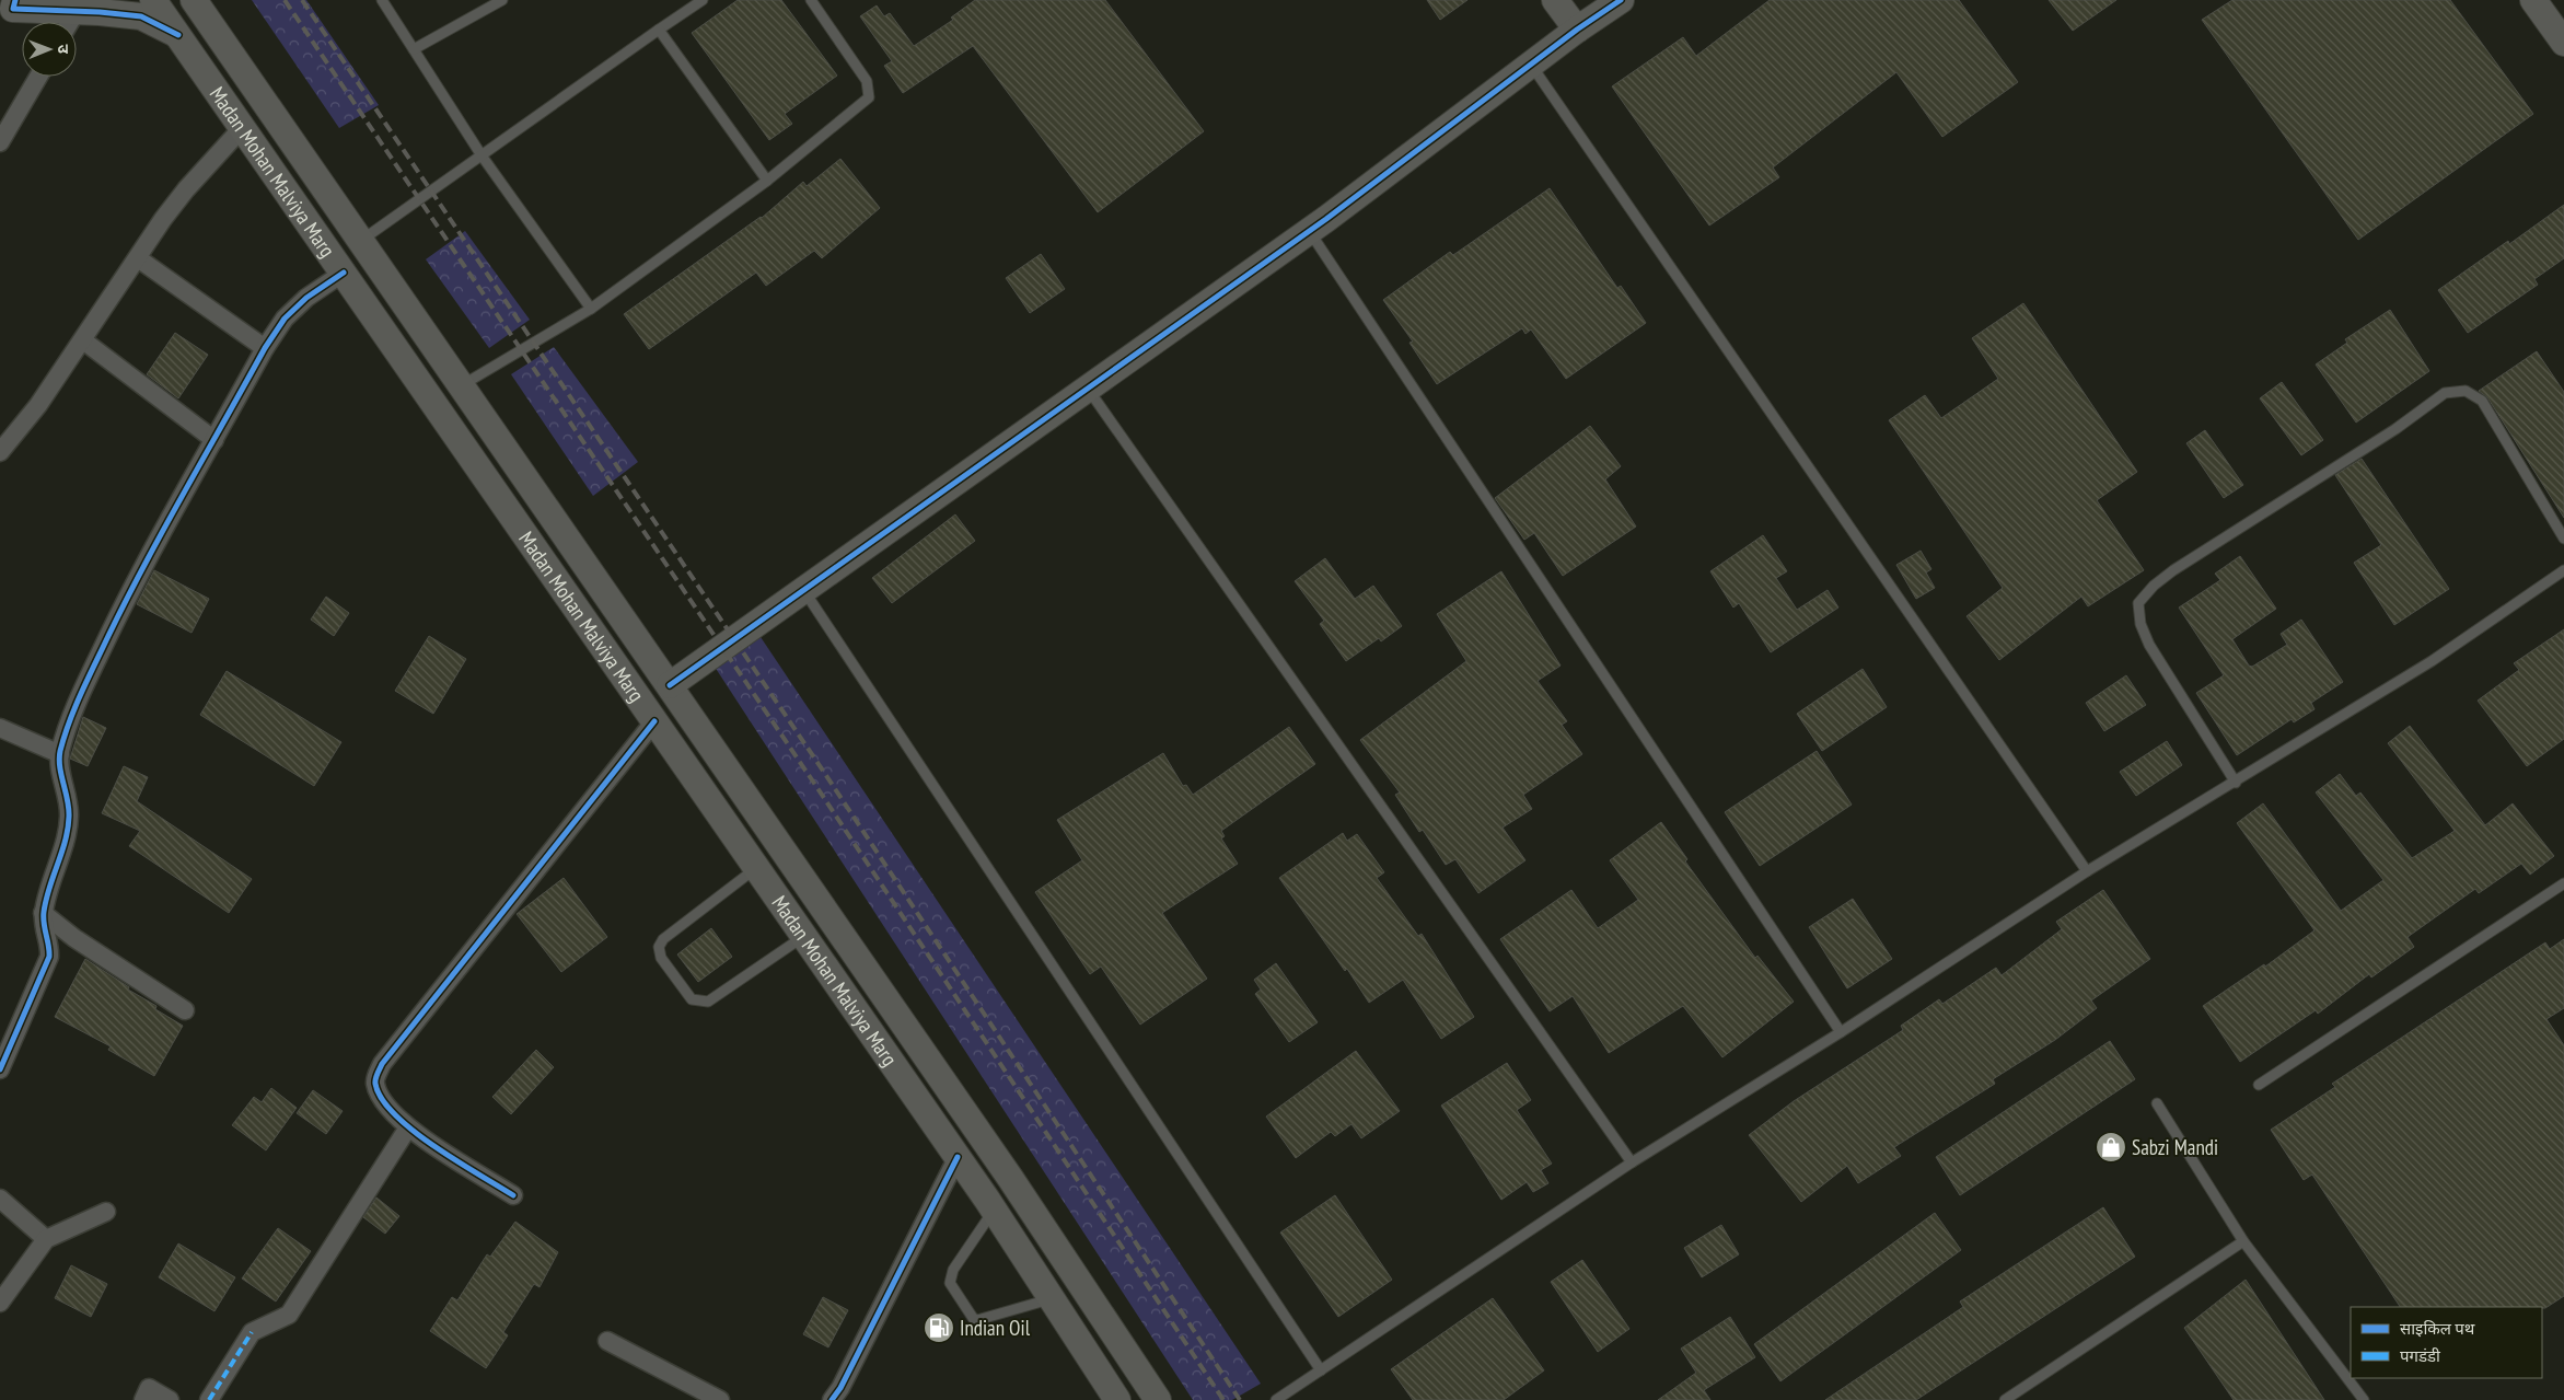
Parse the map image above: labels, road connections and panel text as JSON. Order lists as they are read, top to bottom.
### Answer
{
  "streets": {
    "main road": ["Madan Mohan Malviya Marg"]
  },
  "places": {
    "shop": ["Sabzi Mandi"],
    "fuel station": ["Indian Oil"]
  },
  "legend": ["साइकिल पथ", "पगडंडी"],
  "north": "right"
}
